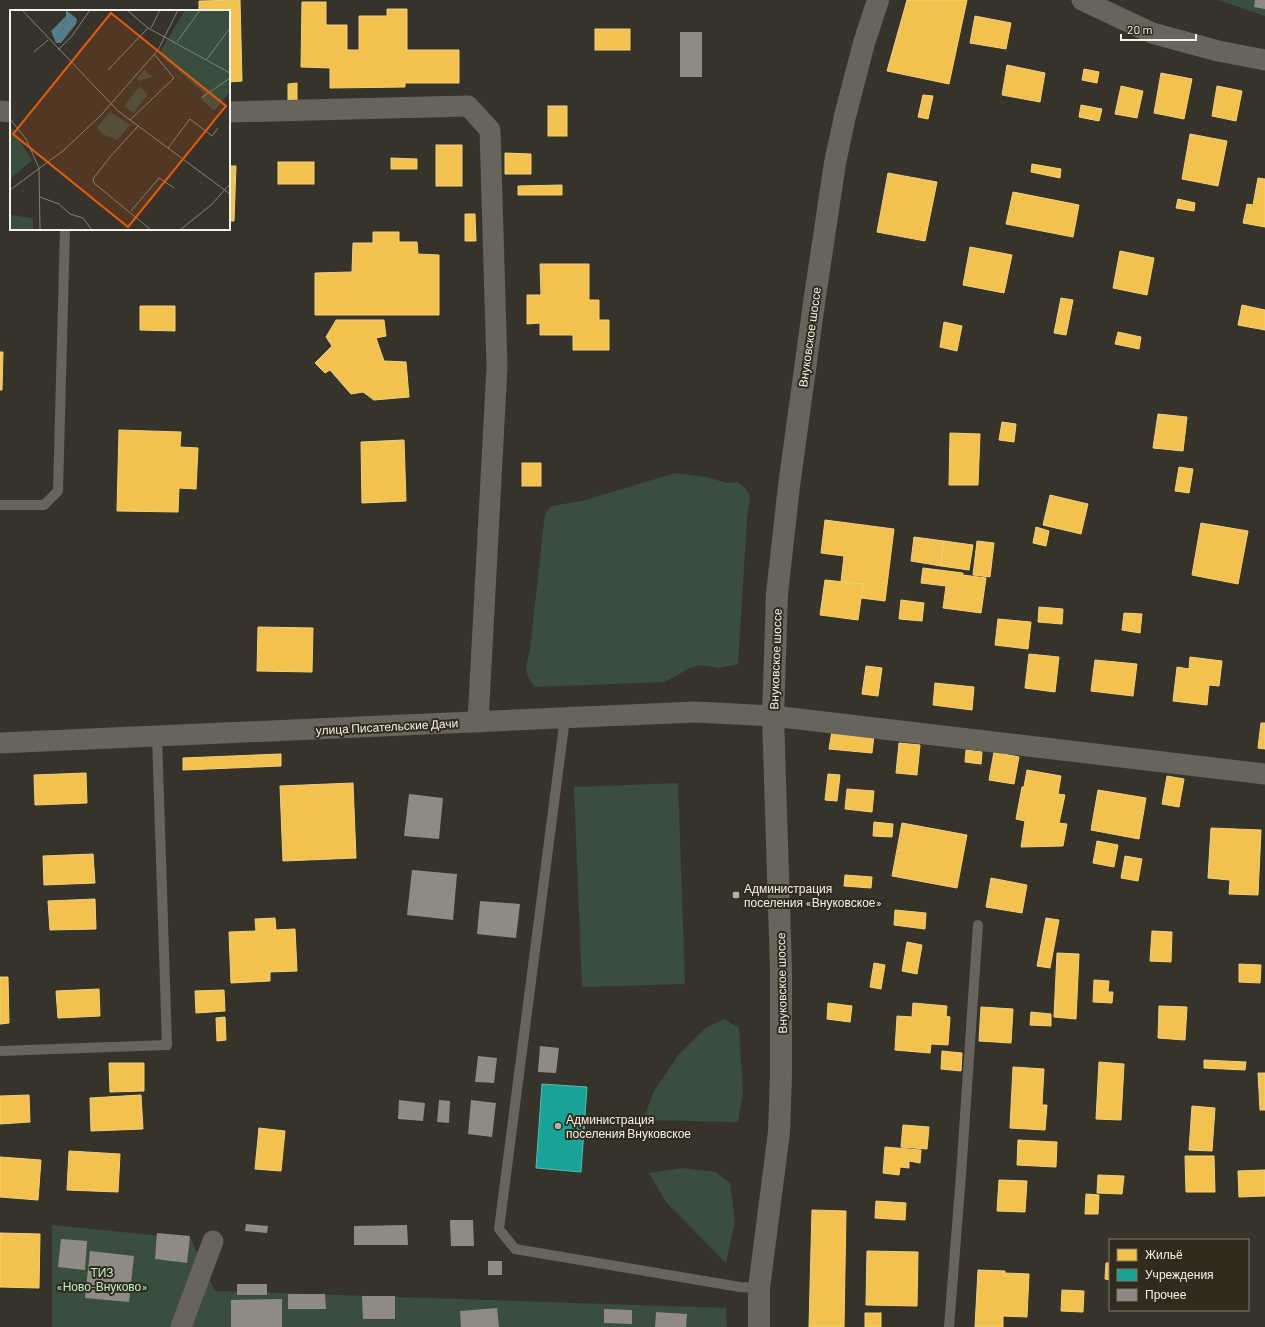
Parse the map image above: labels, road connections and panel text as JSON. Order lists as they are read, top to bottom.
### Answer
{
  "streets": {
    "main road": ["Внуковское шоссе"],
    "street": ["улица Писательские Дачи"]
  },
  "crossings": [
    ["Внуковское шоссе", "улица Писательские Дачи"]
  ],
  "parks": ["ТИЗ «Ново-Внуково»"],
  "places": {
    "transit": ["Администрация поселения «Внуковское»"],
    "other": ["Администрация поселения Внуковское"]
  },
  "legend": ["Жильё", "Учреждения", "Прочее"],
  "scale_bar": "20 m"
}
